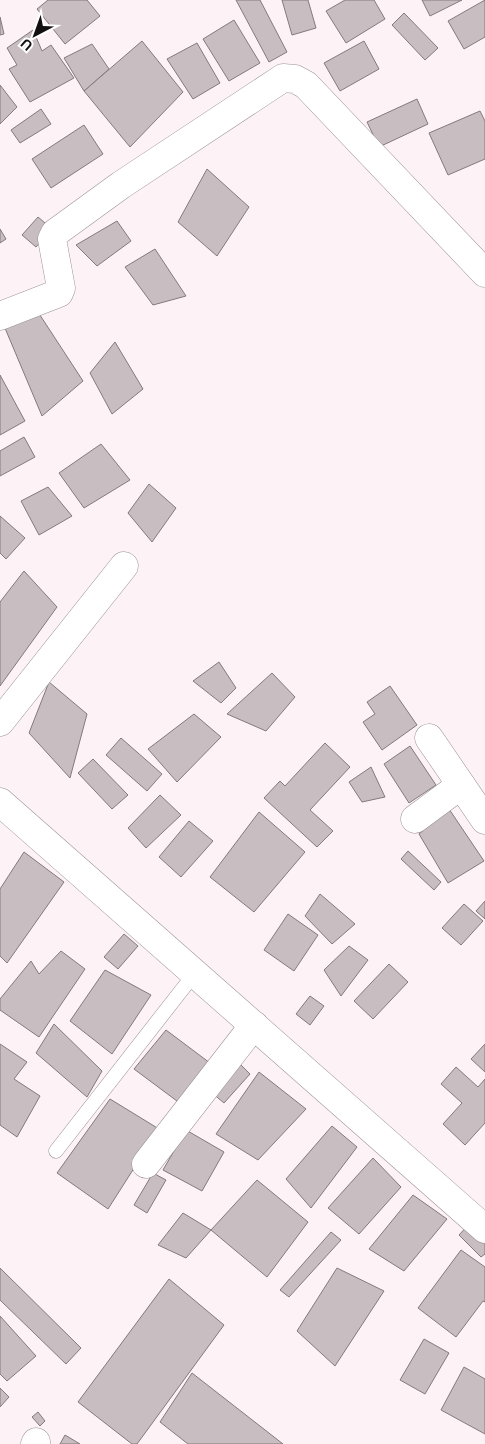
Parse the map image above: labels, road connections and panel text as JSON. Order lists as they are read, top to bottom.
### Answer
{
  "north": "bottom left"
}
